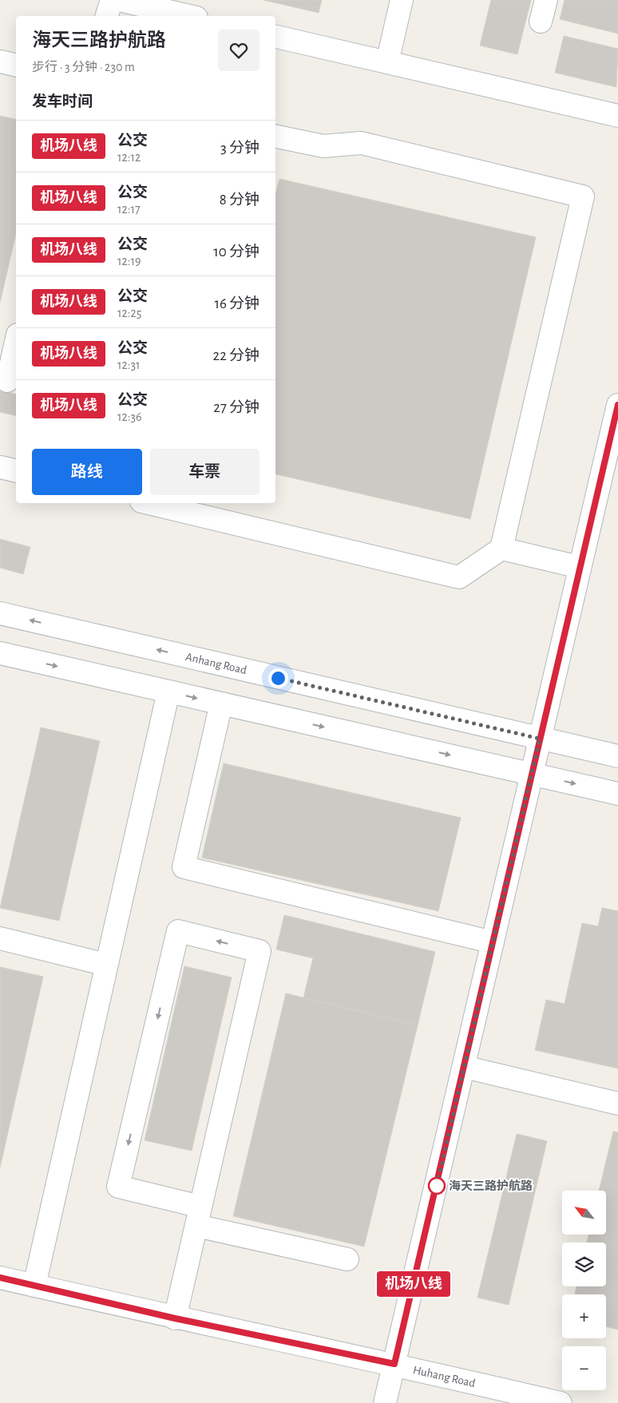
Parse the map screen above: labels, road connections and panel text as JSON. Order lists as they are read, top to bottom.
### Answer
{
  "streets": {
    "street": ["Anhang Road", "Huhang Road"]
  },
  "places": ["海天三路护航路"],
  "lines": ["bus line 机场八线"],
  "north": "top left",
  "page": {
    "on_map": "机场八线",
    "heading": [
      ["海天三路护航路", "步行 · 3 分钟 · 230 m"],
      "发车时间"
    ],
    "list": [
      {
        "mark": "机场八线",
        "name": "公交",
        "note": "12:12",
        "value": "3 分钟"
      },
      {
        "mark": "机场八线",
        "name": "公交",
        "note": "12:17",
        "value": "8 分钟"
      },
      {
        "mark": "机场八线",
        "name": "公交",
        "note": "12:19",
        "value": "10 分钟"
      },
      {
        "mark": "机场八线",
        "name": "公交",
        "note": "12:25",
        "value": "16 分钟"
      },
      {
        "mark": "机场八线",
        "name": "公交",
        "note": "12:31",
        "value": "22 分钟"
      },
      {
        "mark": "机场八线",
        "name": "公交",
        "note": "12:36",
        "value": "27 分钟"
      }
    ],
    "buttons": ["路线", "车票"],
    "map_buttons": ["+", "−"]
  }
}
